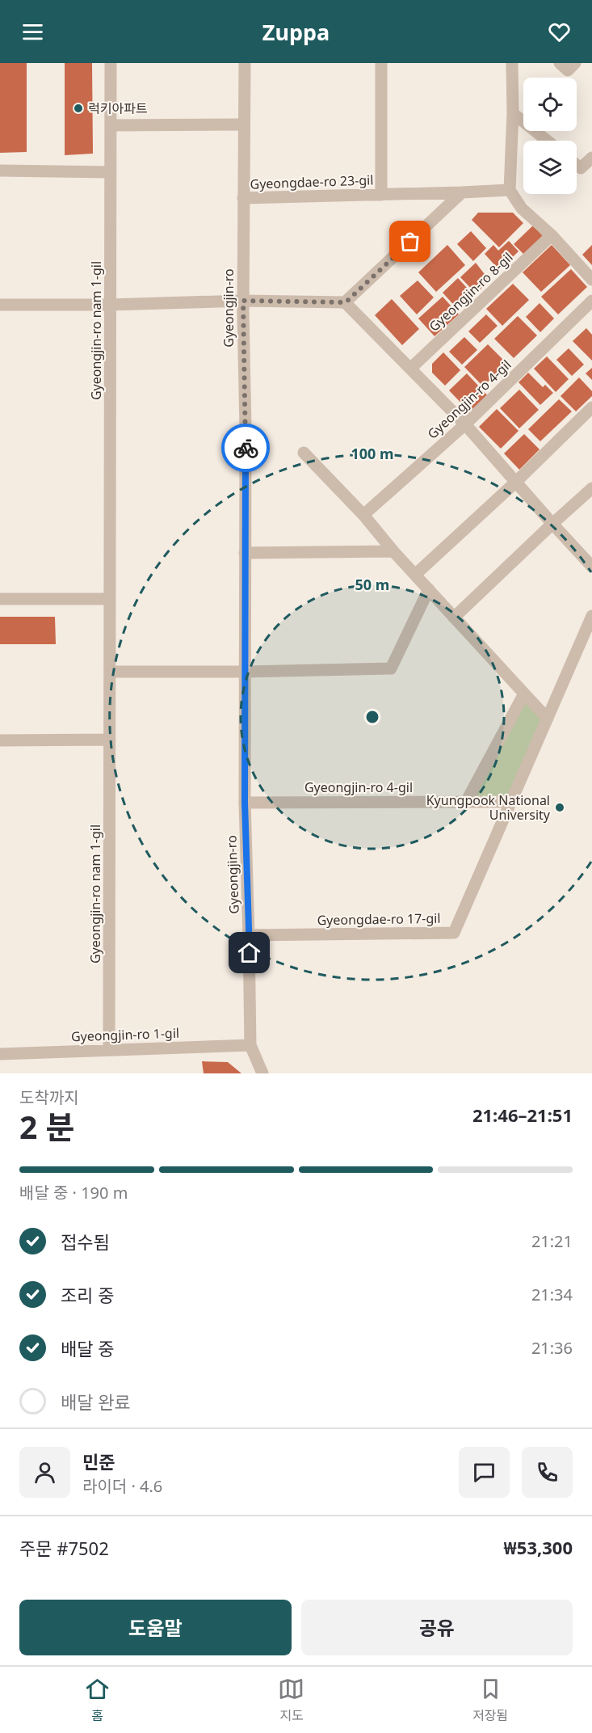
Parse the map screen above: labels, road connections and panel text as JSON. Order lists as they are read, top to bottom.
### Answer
{
  "streets": {
    "street": [
      "Gyeongdae-ro 23-gil",
      "Gyeongjin-ro 8-gil",
      "Gyeongjin-ro",
      "Gyeongjin-ro nam 1-gil",
      "Gyeongjin-ro 4-gil",
      "Gyeongdae-ro 17-gil",
      "Gyeongjin-ro 1-gil"
    ]
  },
  "crossings": [
    ["Gyeongdae-ro 23-gil", "Gyeongjin-ro"],
    ["Gyeongjin-ro", "Gyeongjin-ro 4-gil"],
    ["Gyeongjin-ro", "Gyeongdae-ro 17-gil"],
    ["Gyeongjin-ro", "Gyeongjin-ro 1-gil"],
    ["Gyeongjin-ro nam 1-gil", "Gyeongjin-ro 1-gil"],
    ["Gyeongjin-ro 4-gil", "Gyeongdae-ro 17-gil"]
  ],
  "places": ["럭키아파트", "Kyungpook National University"],
  "page": {
    "header": "Zuppa",
    "heading": ["2 분", "도착까지", "21:46–21:51"],
    "panel": [
      "민준",
      "라이더 · 4.6",
      "주문 #7502",
      "₩53,300"
    ],
    "bar": "배달 중 · 190 m",
    "list": [
      ["접수됨", "21:21"],
      ["조리 중", "21:34"],
      ["배달 중", "21:36"],
      "배달 완료"
    ],
    "buttons": ["도움말", "공유"],
    "tabs": ["홈", "지도", "저장됨"]
  },
  "rings": ["100 m", "50 m"]
}
